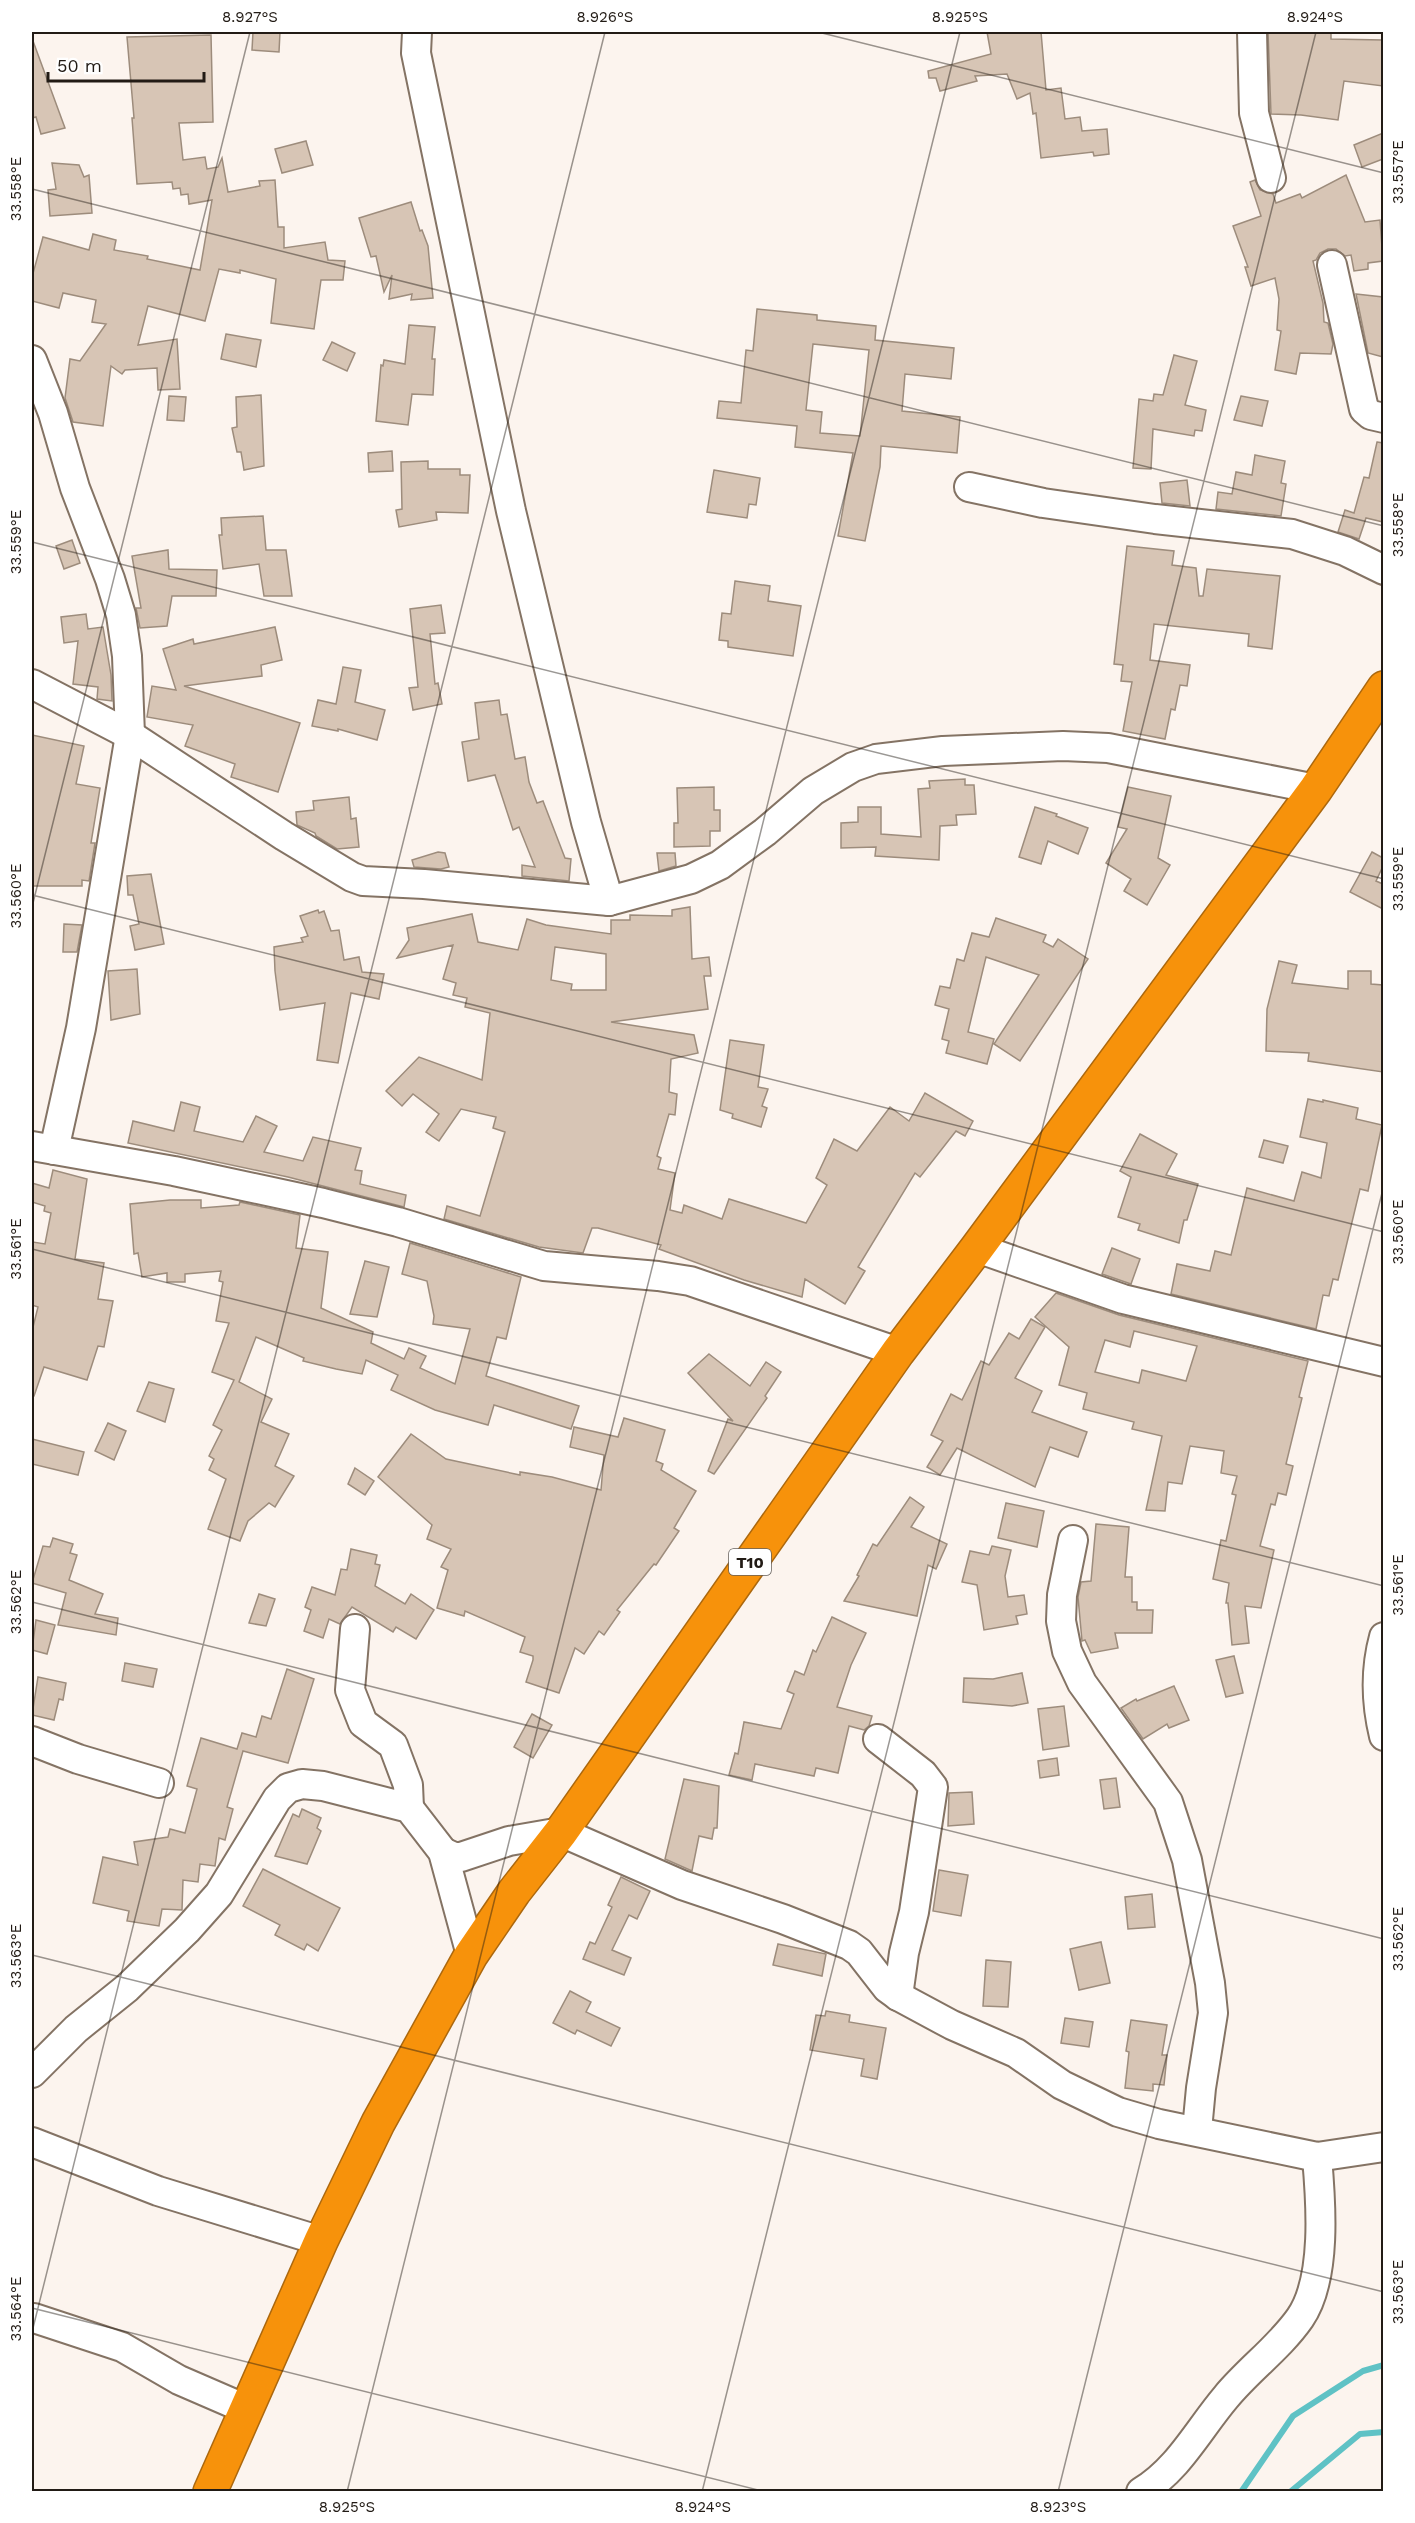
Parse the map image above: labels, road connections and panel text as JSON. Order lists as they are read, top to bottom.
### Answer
{
  "streets": {
    "highway": ["T10"]
  },
  "scale_bar": "50 m",
  "coordinates": [
    "8.927°S",
    "8.926°S",
    "8.925°S",
    "8.924°S",
    "33.557°E",
    "33.558°E",
    "33.559°E",
    "33.560°E",
    "33.561°E",
    "33.562°E",
    "33.563°E",
    "33.564°E",
    "8.923°S"
  ]
}
